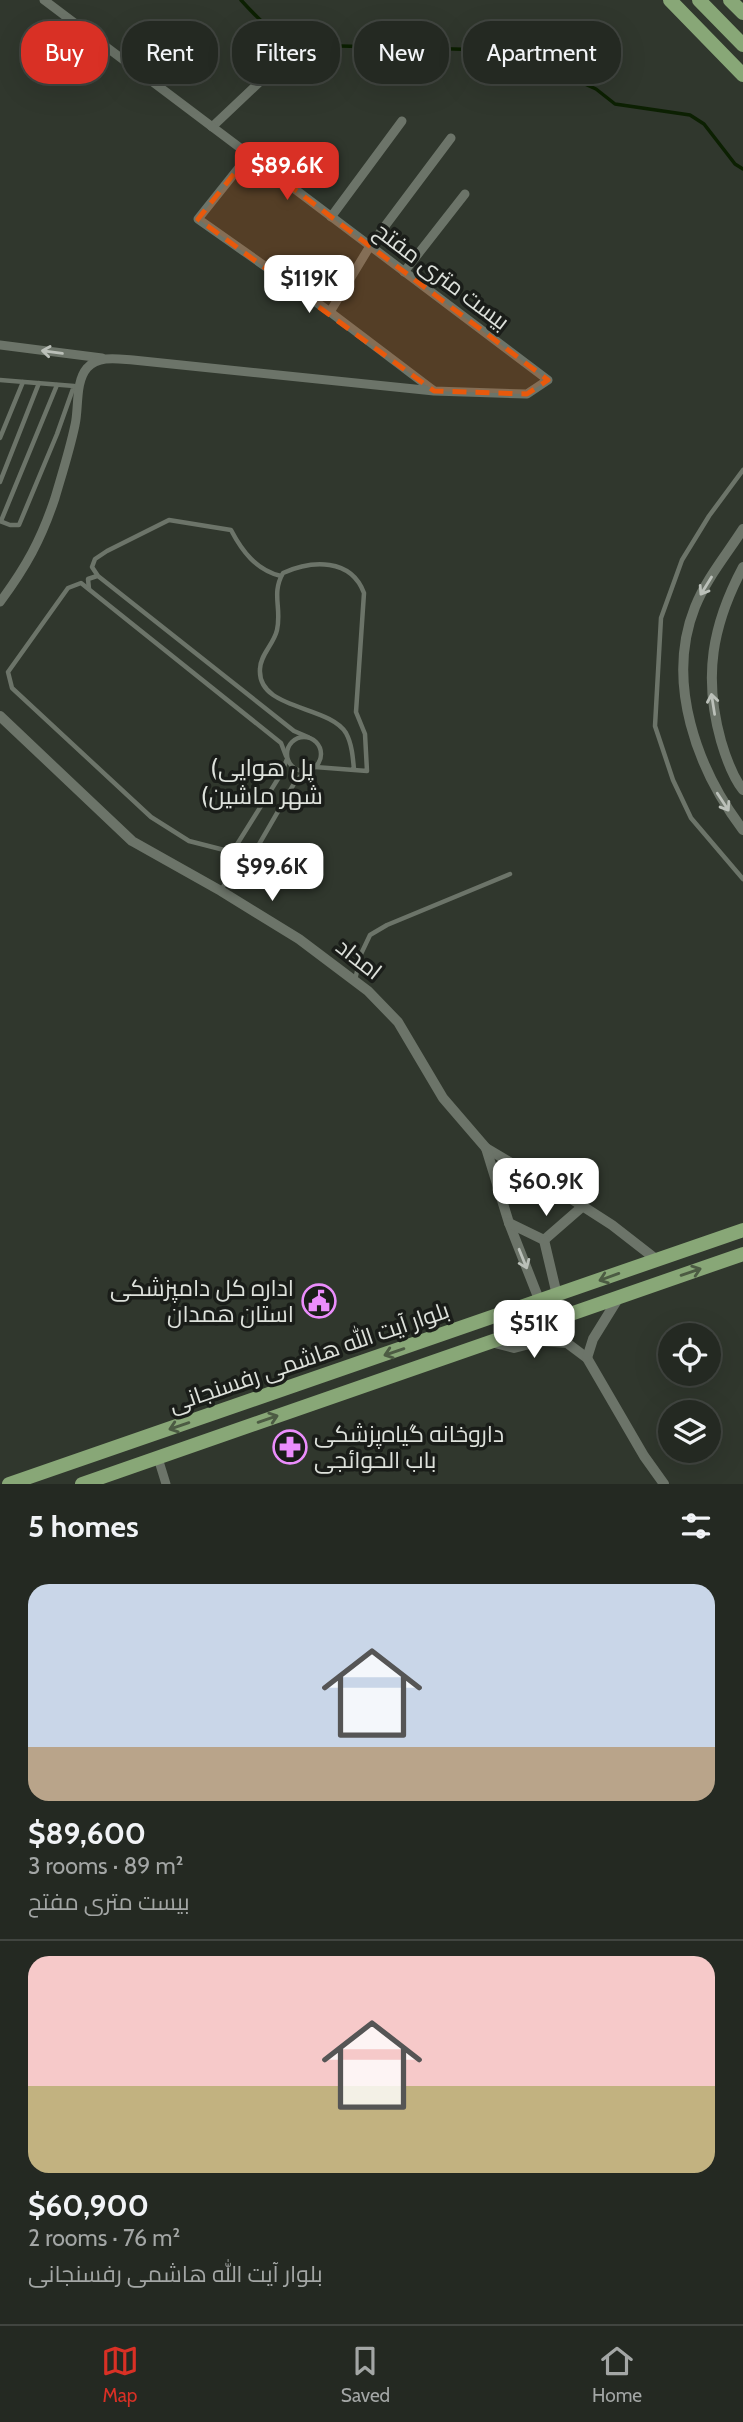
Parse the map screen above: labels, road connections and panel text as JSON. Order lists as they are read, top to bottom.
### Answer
{
  "streets": {
    "main road": ["بلوار آیت الله هاشمی رفسنجانی"],
    "street": ["بیست متری مفتح", "امداد"]
  },
  "districts": ["(پل هوایی (شهر ماشین"],
  "places": {
    "public building": ["اداره کل دامپزشکی استان همدان"],
    "pharmacy": ["داروخانه گیاه‌پزشکی باب الحوائجی"]
  },
  "page": {
    "chip": [
      "Buy",
      "Rent",
      "Filters",
      "New",
      "Apartment"
    ],
    "price": [
      "$89.6K",
      "$119K",
      "$99.6K",
      "$60.9K",
      "$51K"
    ],
    "heading": "5 homes",
    "list": [
      {
        "name": "$89,600",
        "note": "3 rooms · 89 m² · بیست متری مفتح"
      },
      {
        "name": "$60,900",
        "note": "2 rooms · 76 m² · بلوار آیت الله هاشمی رفسنجانی"
      }
    ],
    "tabs": ["Map", "Saved", "Home"]
  }
}
